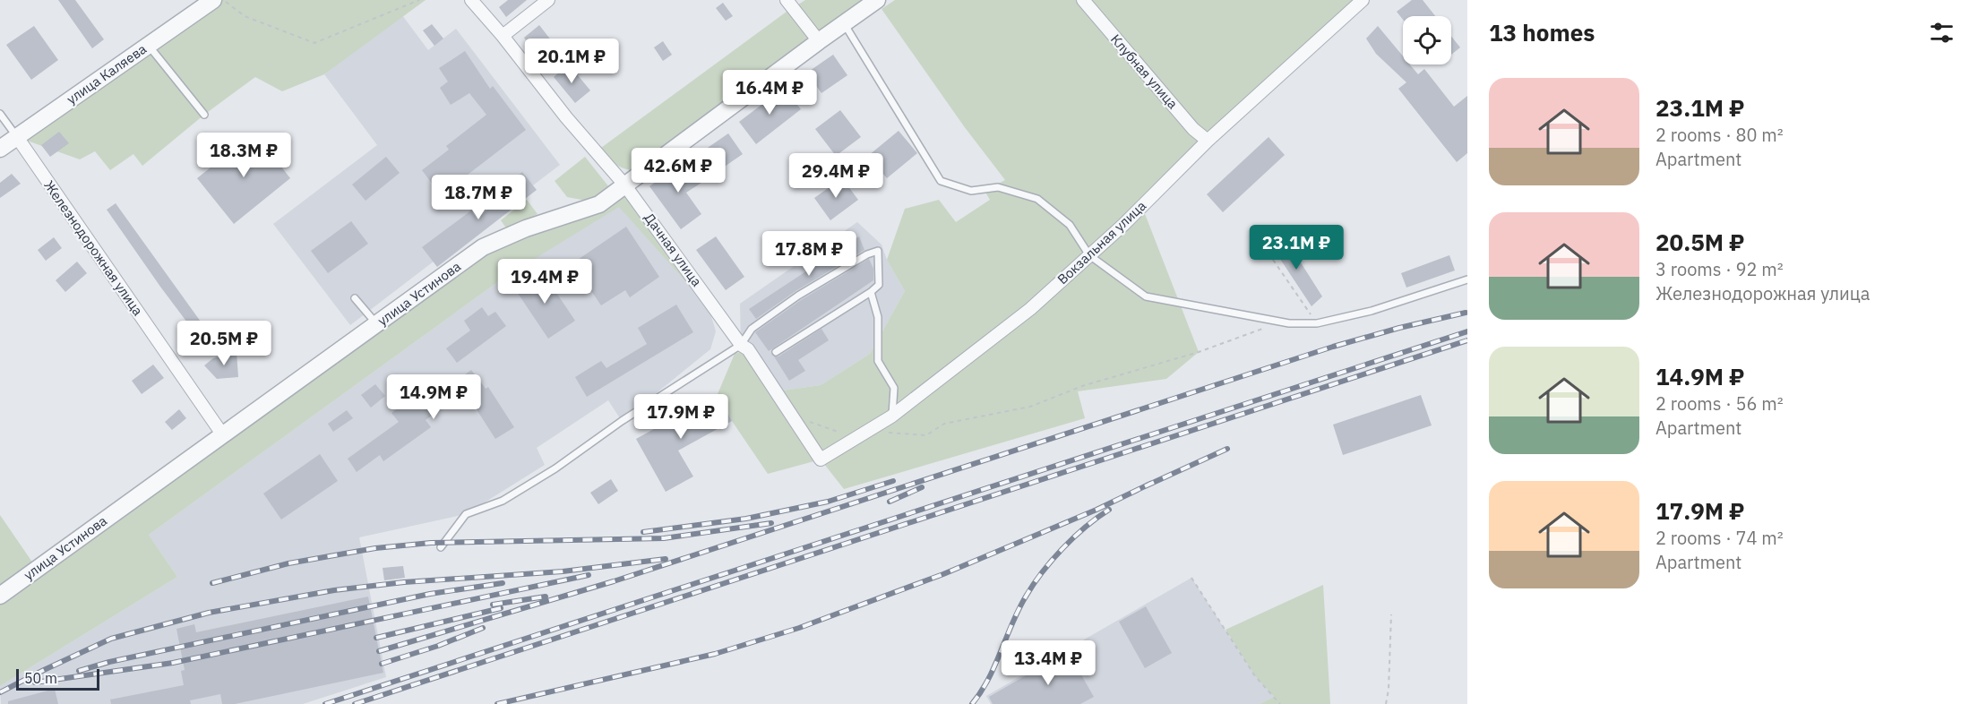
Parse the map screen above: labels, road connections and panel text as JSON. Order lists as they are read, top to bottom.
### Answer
{
  "streets": {
    "street": [
      "Клубная улица",
      "улица Каляева",
      "Вокзальная улица",
      "Железнодорожная улица",
      "Дачная улица",
      "улица Устинова"
    ]
  },
  "crossings": [
    ["Клубная улица", "Вокзальная улица"],
    ["улица Каляева", "Железнодорожная улица"],
    ["Вокзальная улица", "Дачная улица"],
    ["Железнодорожная улица", "улица Устинова"],
    ["Дачная улица", "улица Устинова"]
  ],
  "scale_bar": "50 m",
  "page": {
    "heading": "13 homes",
    "price": [
      "20.1M ₽",
      "16.4M ₽",
      "18.3M ₽",
      "42.6M ₽",
      "29.4M ₽",
      "18.7M ₽",
      "23.1M ₽",
      "17.8M ₽",
      "19.4M ₽",
      "20.5M ₽",
      "14.9M ₽",
      "17.9M ₽",
      "13.4M ₽"
    ],
    "list": [
      {
        "name": "23.1M ₽",
        "note": "2 rooms · 80 m² · Apartment"
      },
      {
        "name": "20.5M ₽",
        "note": "3 rooms · 92 m² · Железнодорожная улица"
      },
      {
        "name": "14.9M ₽",
        "note": "2 rooms · 56 m² · Apartment"
      },
      {
        "name": "17.9M ₽",
        "note": "2 rooms · 74 m² · Apartment"
      }
    ],
    "scale": "50 m"
  }
}
